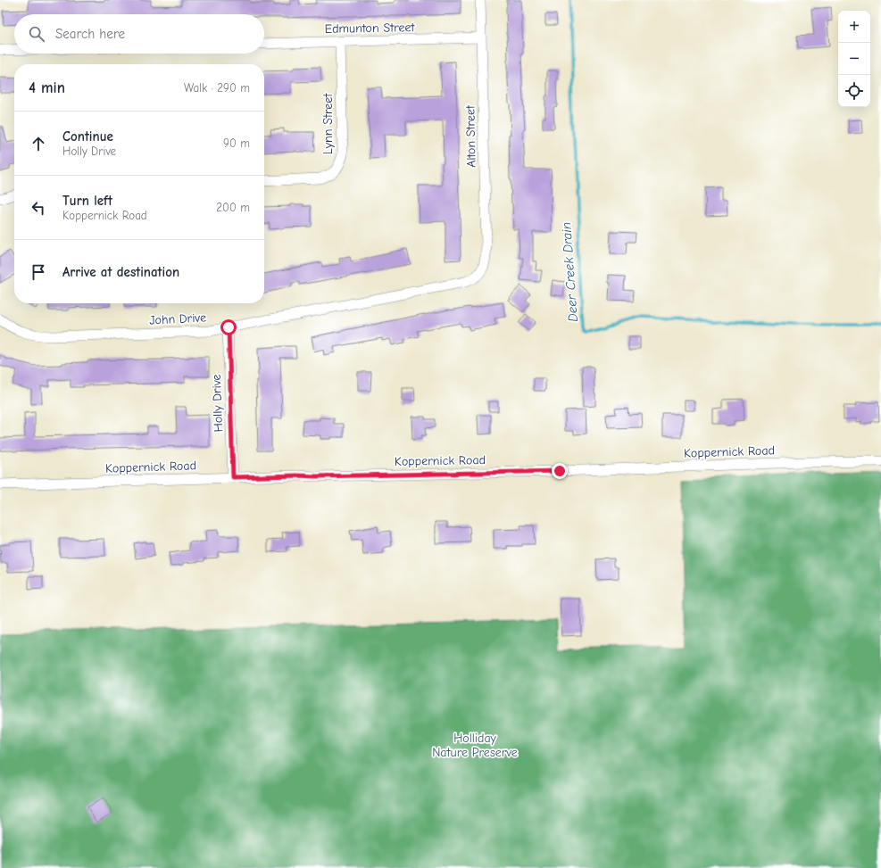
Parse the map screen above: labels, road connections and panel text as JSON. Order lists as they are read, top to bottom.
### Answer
{
  "streets": {
    "street": [
      "Edmunton Street",
      "Lynn Street",
      "Alton Street",
      "John Drive",
      "Holly Drive",
      "Koppernick Road"
    ]
  },
  "crossings": [
    ["Edmunton Street", "Lynn Street"],
    ["Edmunton Street", "Alton Street"],
    ["Alton Street", "John Drive"],
    ["John Drive", "Holly Drive"],
    ["Holly Drive", "Koppernick Road"]
  ],
  "water": ["Deer Creek Drain"],
  "parks": ["Holliday Nature Preserve"],
  "page": {
    "map_buttons": ["+", "−"],
    "search": "Search here",
    "heading": ["4 min", "Walk · 290 m"],
    "list": [
      ["Continue", "Holly Drive", "90 m"],
      ["Turn left", "Koppernick Road", "200 m"],
      "Arrive at destination"
    ]
  }
}
